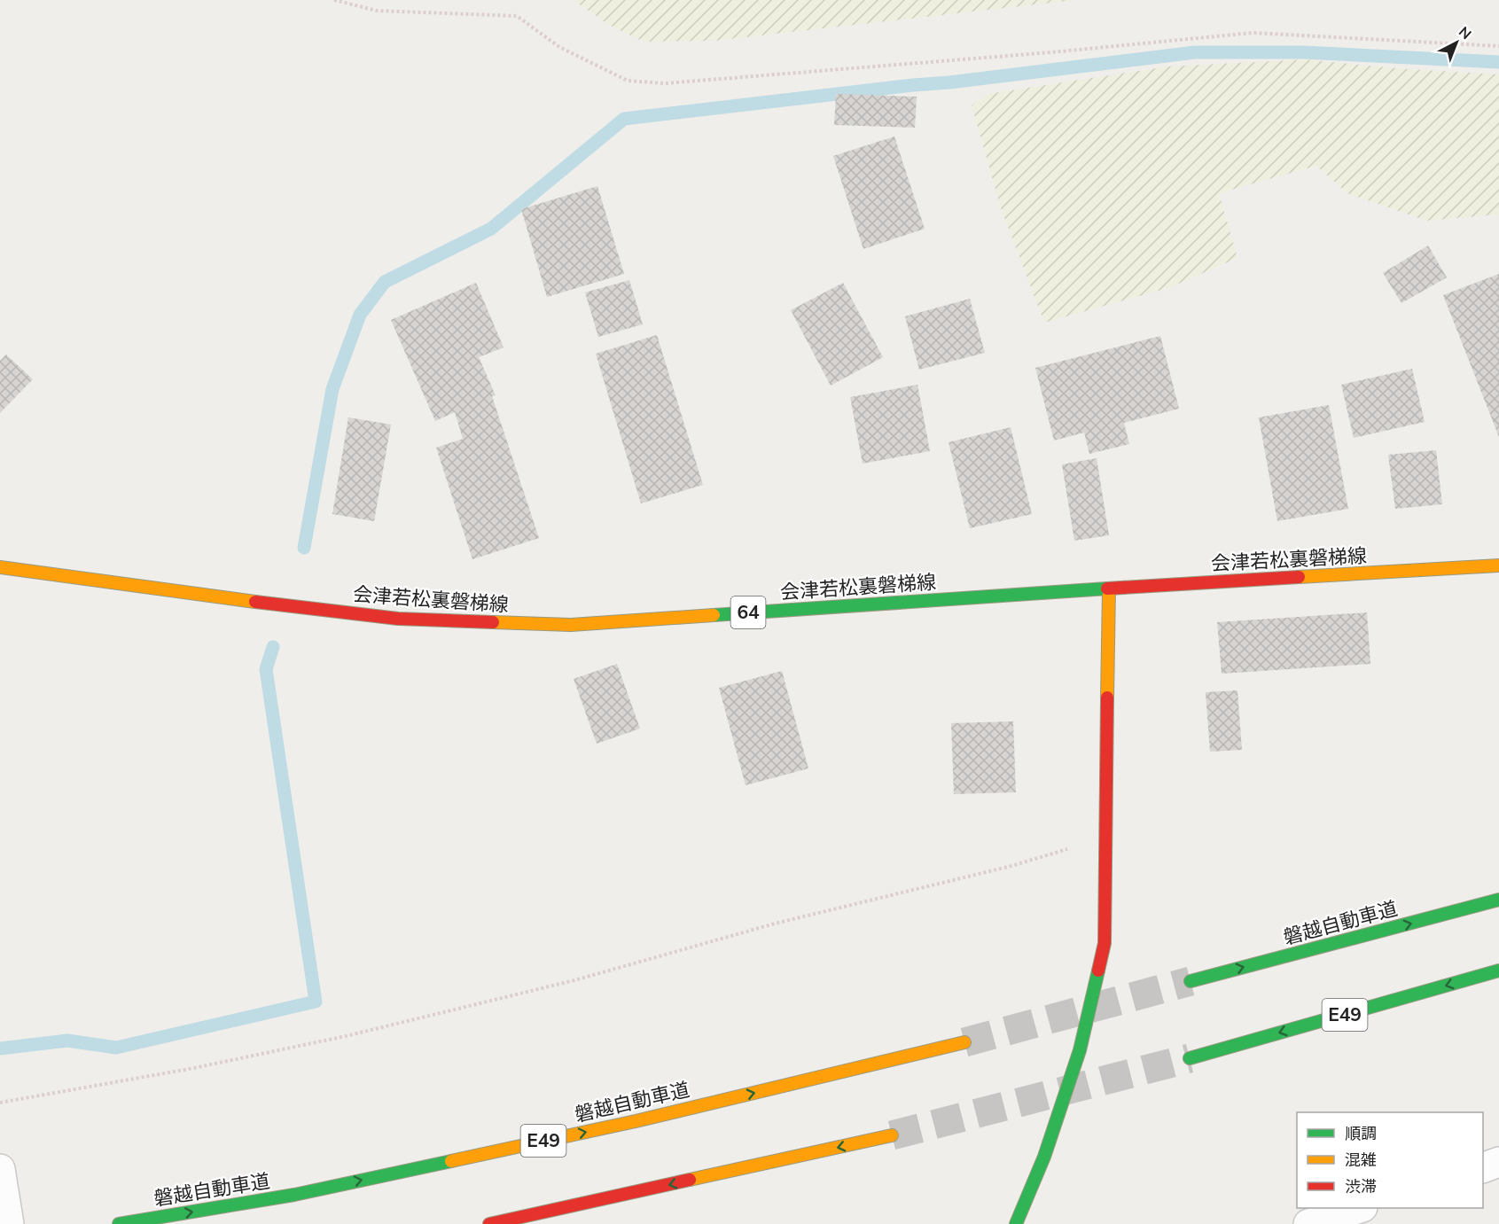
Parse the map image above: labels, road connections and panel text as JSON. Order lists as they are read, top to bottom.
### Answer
{
  "streets": {
    "main road": [
      "会津若松裏磐梯線",
      "64",
      "磐越自動車道",
      "E49"
    ]
  },
  "legend": ["順調", "混雑", "渋滞"],
  "north": "top right"
}
